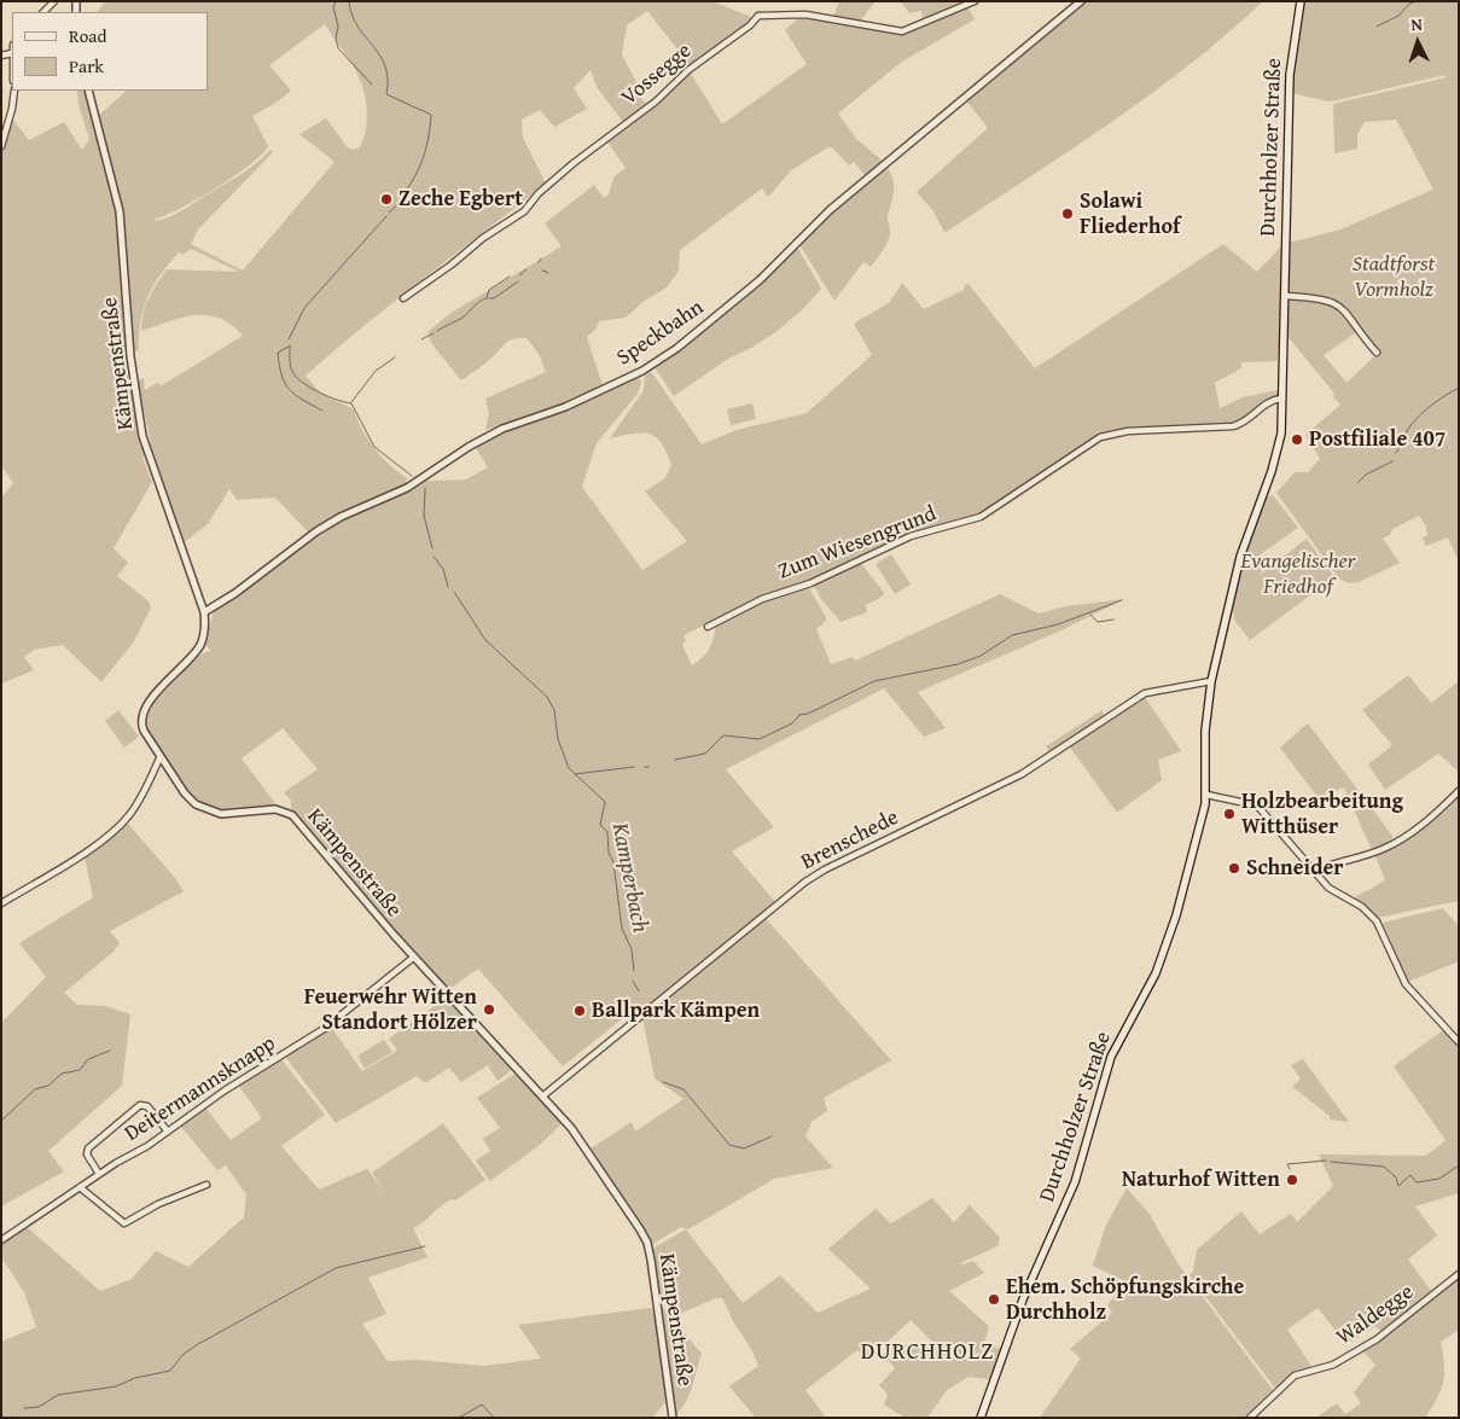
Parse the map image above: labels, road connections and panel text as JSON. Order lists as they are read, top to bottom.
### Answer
{
  "streets": {
    "main road": ["Durchholzer Straße"],
    "street": [
      "Vossegge",
      "Speckbahn",
      "Kämpenstraße",
      "Zum Wiesengrund",
      "Brenschede",
      "Deitermannsknapp",
      "Waldegge"
    ]
  },
  "crossings": [
    ["Durchholzer Straße", "Zum Wiesengrund"],
    ["Durchholzer Straße", "Brenschede"],
    ["Speckbahn", "Kämpenstraße"],
    ["Kämpenstraße", "Brenschede"],
    ["Kämpenstraße", "Deitermannsknapp"]
  ],
  "districts": ["DURCHHOLZ"],
  "water": ["Kamperbach"],
  "parks": ["Stadtforst Vormholz", "Evangelischer Friedhof"],
  "places": [
    "Zeche Egbert",
    "Solawi Fliederhof",
    "Postfiliale 407",
    "Holzbearbeitung Witthüser",
    "Schneider",
    "Feuerwehr Witten Standort Hölzer",
    "Ballpark Kämpen",
    "Naturhof Witten",
    "Ehem. Schöpfungskirche Durchholz"
  ],
  "legend": ["Road", "Park"],
  "north": "top"
}
